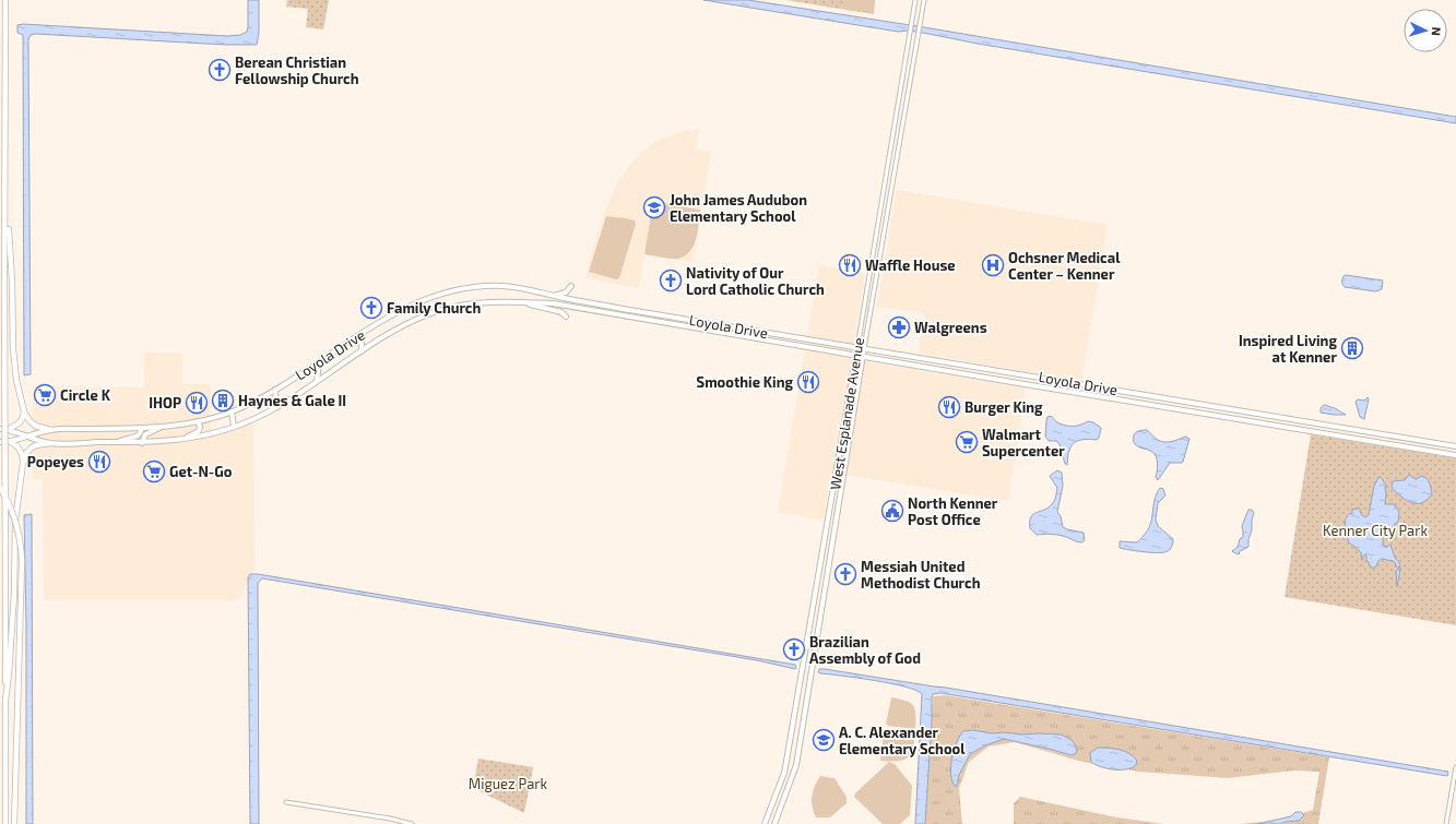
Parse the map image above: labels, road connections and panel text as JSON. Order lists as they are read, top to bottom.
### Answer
{
  "streets": {
    "main road": ["Loyola Drive", "West Esplanade Avenue"]
  },
  "crossings": [
    ["Loyola Drive", "West Esplanade Avenue"]
  ],
  "parks": ["Kenner City Park", "Miguez Park"],
  "places": {
    "church": [
      "Berean Christian Fellowship Church",
      "Nativity of Our Lord Catholic Church",
      "Family Church",
      "Messiah United Methodist Church",
      "Brazilian Assembly of God"
    ],
    "school or university": ["John James Audubon Elementary School", "A. C. Alexander Elementary School"],
    "restaurant": [
      "Waffle House",
      "Smoothie King",
      "IHOP",
      "Burger King",
      "Popeyes"
    ],
    "hospital": ["Ochsner Medical Center – Kenner"],
    "pharmacy": ["Walgreens"],
    "building": ["Inspired Living at Kenner", "Haynes & Gale II"],
    "supermarket": ["Circle K", "Walmart Supercenter", "Get-N-Go"],
    "public building": ["North Kenner Post Office"]
  },
  "north": "right"
}
